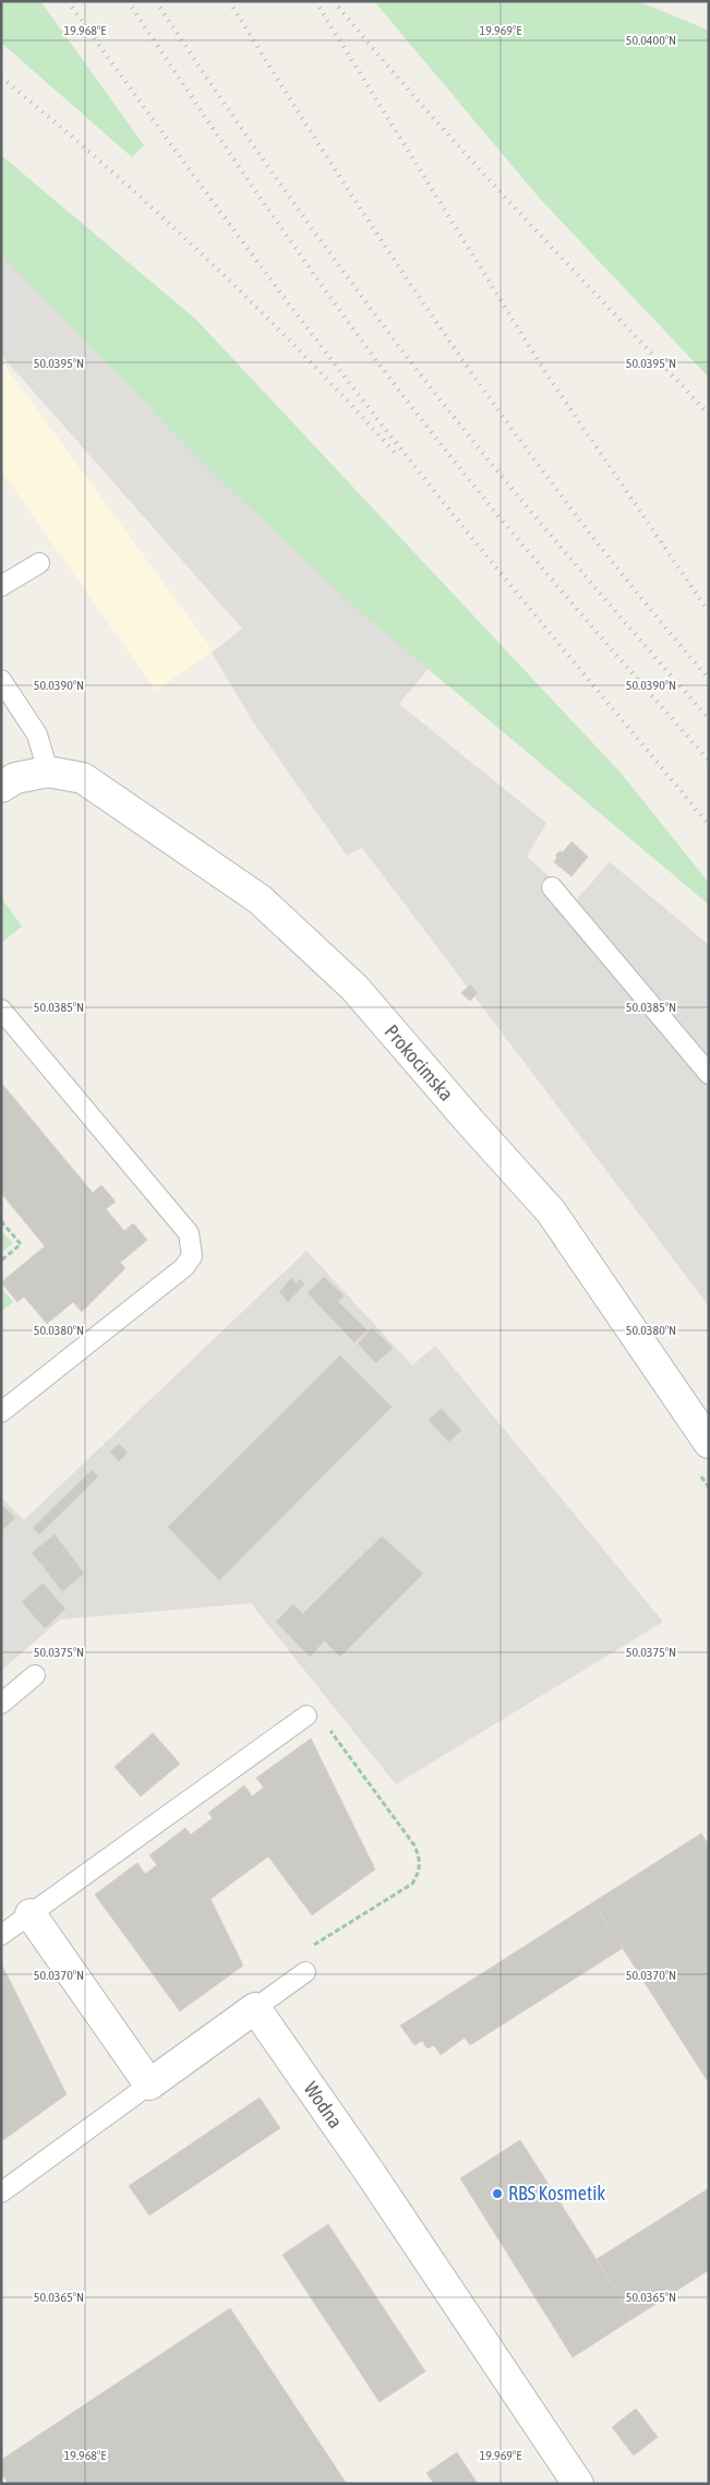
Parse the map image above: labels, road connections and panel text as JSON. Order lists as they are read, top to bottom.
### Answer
{
  "streets": {
    "street": ["Prokocimska", "Wodna"]
  },
  "places": ["RBS Kosmetik"],
  "coordinates": [
    "19.968°E",
    "19.969°E",
    "50.0400°N",
    "50.0395°N",
    "50.0390°N",
    "50.0385°N",
    "50.0380°N",
    "50.0375°N",
    "50.0370°N",
    "50.0365°N"
  ]
}
